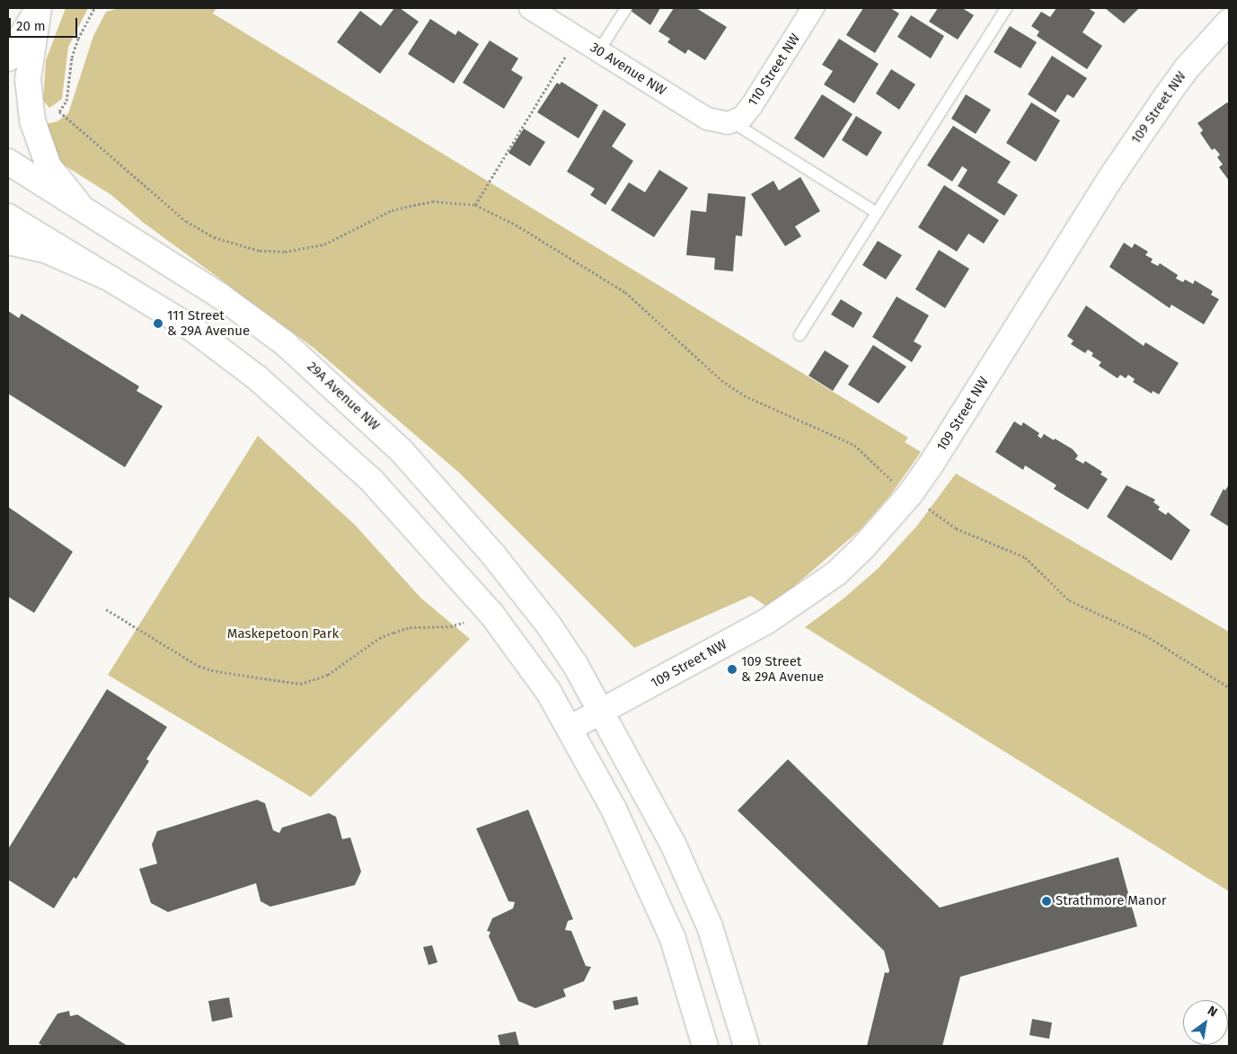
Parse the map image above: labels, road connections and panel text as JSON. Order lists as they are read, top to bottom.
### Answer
{
  "streets": {
    "street": [
      "30 Avenue NW",
      "110 Street NW",
      "109 Street NW",
      "29A Avenue NW"
    ]
  },
  "crossings": [
    ["30 Avenue NW", "110 Street NW"],
    ["109 Street NW", "29A Avenue NW"]
  ],
  "parks": ["Maskepetoon Park"],
  "places": ["111 Street & 29A Avenue", "109 Street & 29A Avenue", "Strathmore Manor"],
  "scale_bar": "20 m",
  "north": "top right"
}
